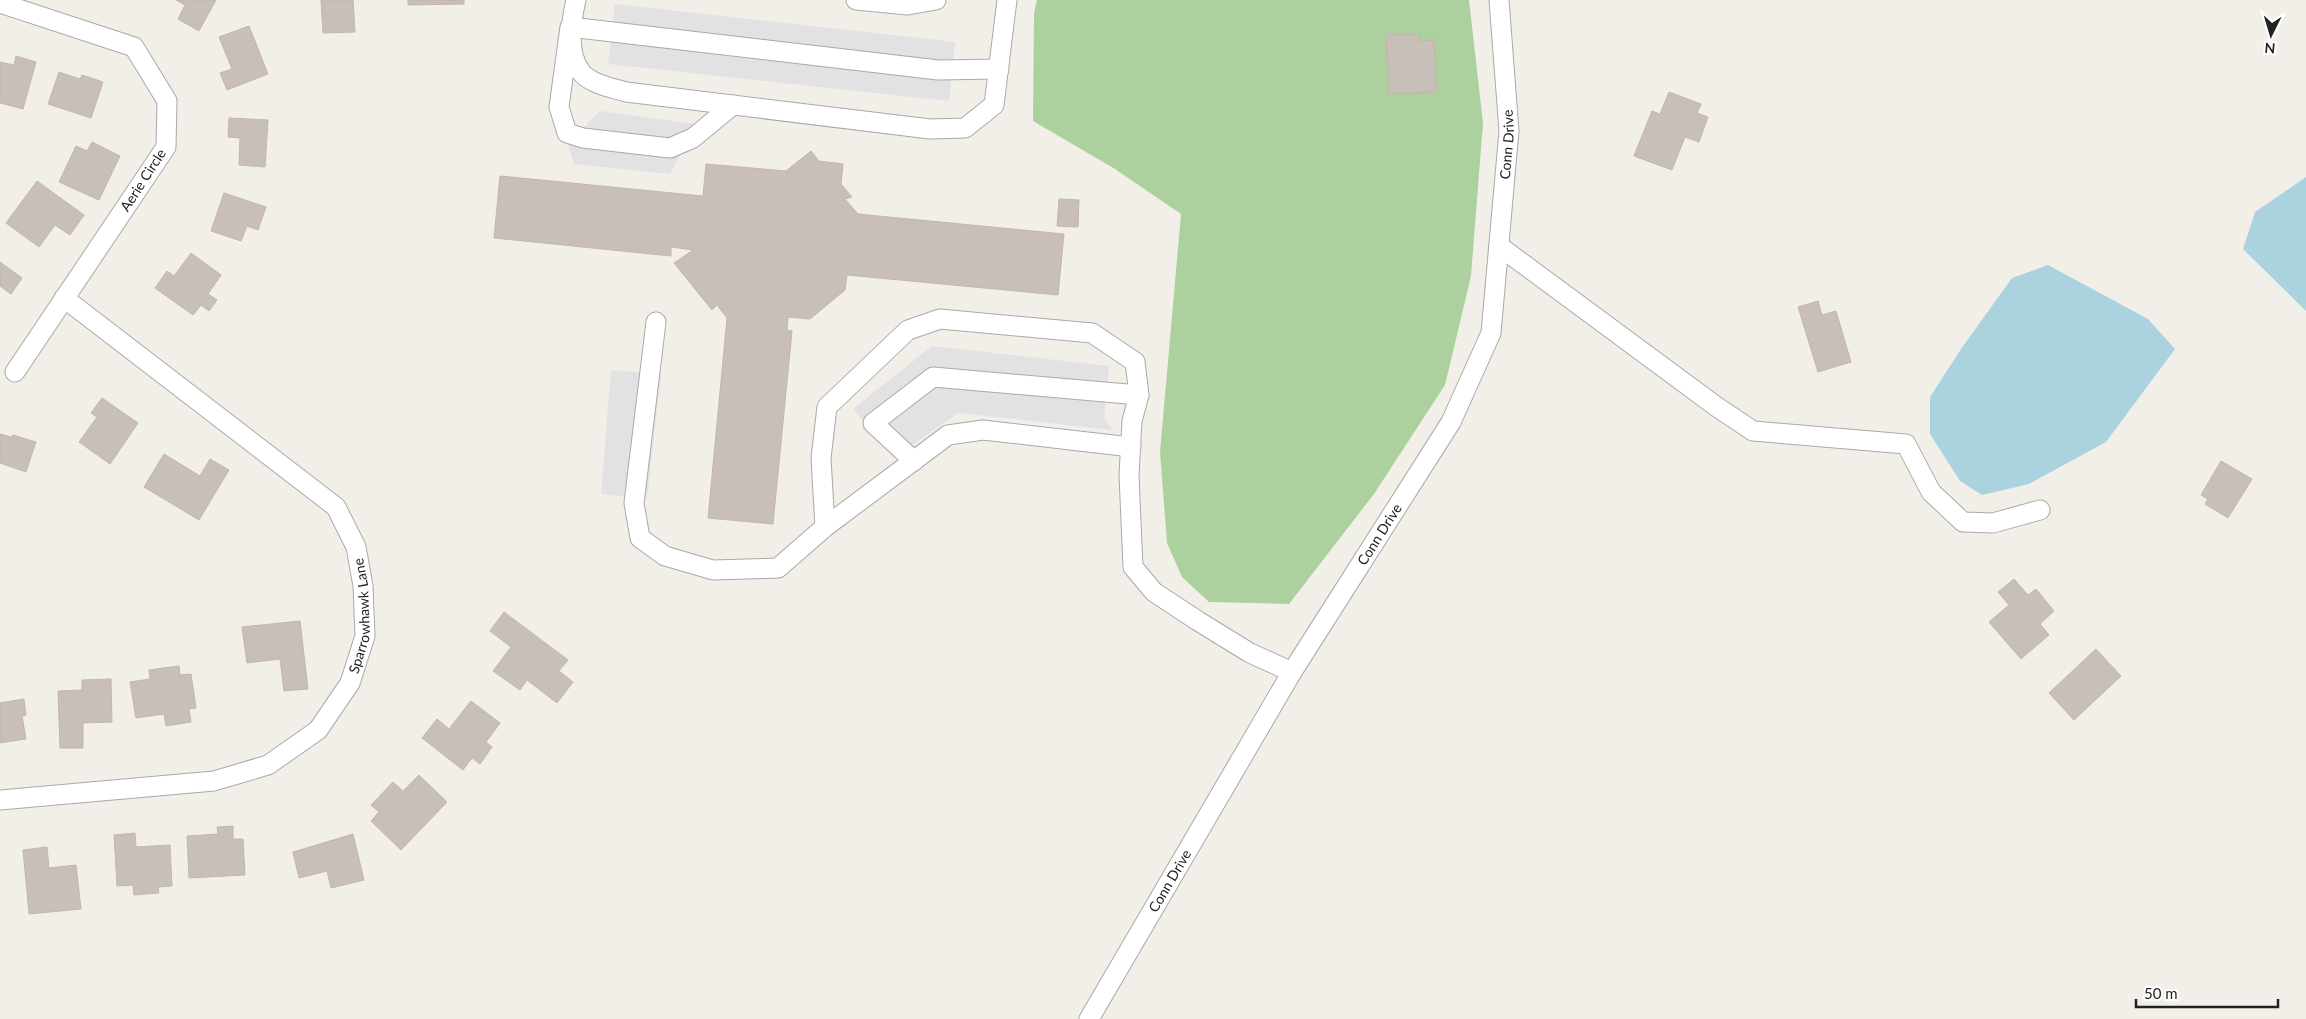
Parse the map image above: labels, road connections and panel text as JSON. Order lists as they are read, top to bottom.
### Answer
{
  "streets": {
    "street": ["Conn Drive", "Aerie Circle", "Sparrowhawk Lane"]
  },
  "crossings": [
    ["Aerie Circle", "Sparrowhawk Lane"]
  ],
  "scale_bar": "50 m",
  "north": "bottom"
}
